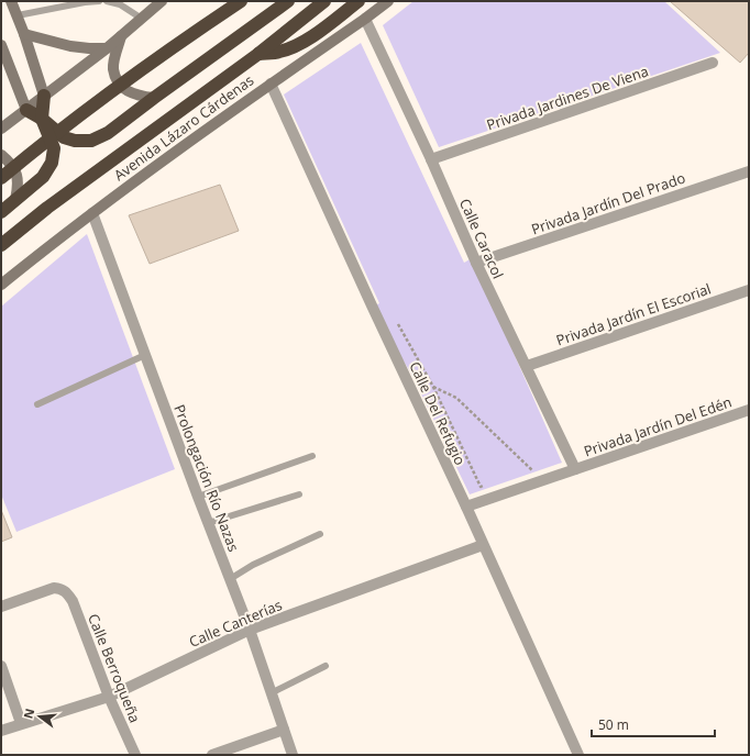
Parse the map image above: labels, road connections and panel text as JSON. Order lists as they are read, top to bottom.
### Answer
{
  "streets": {
    "highway": ["Avenida Lázaro Cárdenas"],
    "street": [
      "Privada Jardines De Viena",
      "Privada Jardín Del Prado",
      "Calle Caracol",
      "Privada Jardín El Escorial",
      "Calle Del Refugio",
      "Privada Jardín Del Edén",
      "Prolongación Río Nazas",
      "Calle Canterías",
      "Calle Berroqueña"
    ]
  },
  "crossings": [
    ["Privada Jardines De Viena", "Calle Caracol"],
    ["Avenida Lázaro Cárdenas", "Calle Caracol"],
    ["Avenida Lázaro Cárdenas", "Calle Del Refugio"],
    ["Avenida Lázaro Cárdenas", "Prolongación Río Nazas"],
    ["Privada Jardín Del Prado", "Calle Caracol"],
    ["Calle Caracol", "Privada Jardín El Escorial"],
    ["Calle Caracol", "Privada Jardín Del Edén"],
    ["Calle Del Refugio", "Privada Jardín Del Edén"],
    ["Calle Del Refugio", "Calle Canterías"],
    ["Prolongación Río Nazas", "Calle Canterías"],
    ["Calle Canterías", "Calle Berroqueña"]
  ],
  "scale_bar": "50 m",
  "north": "left"
}
